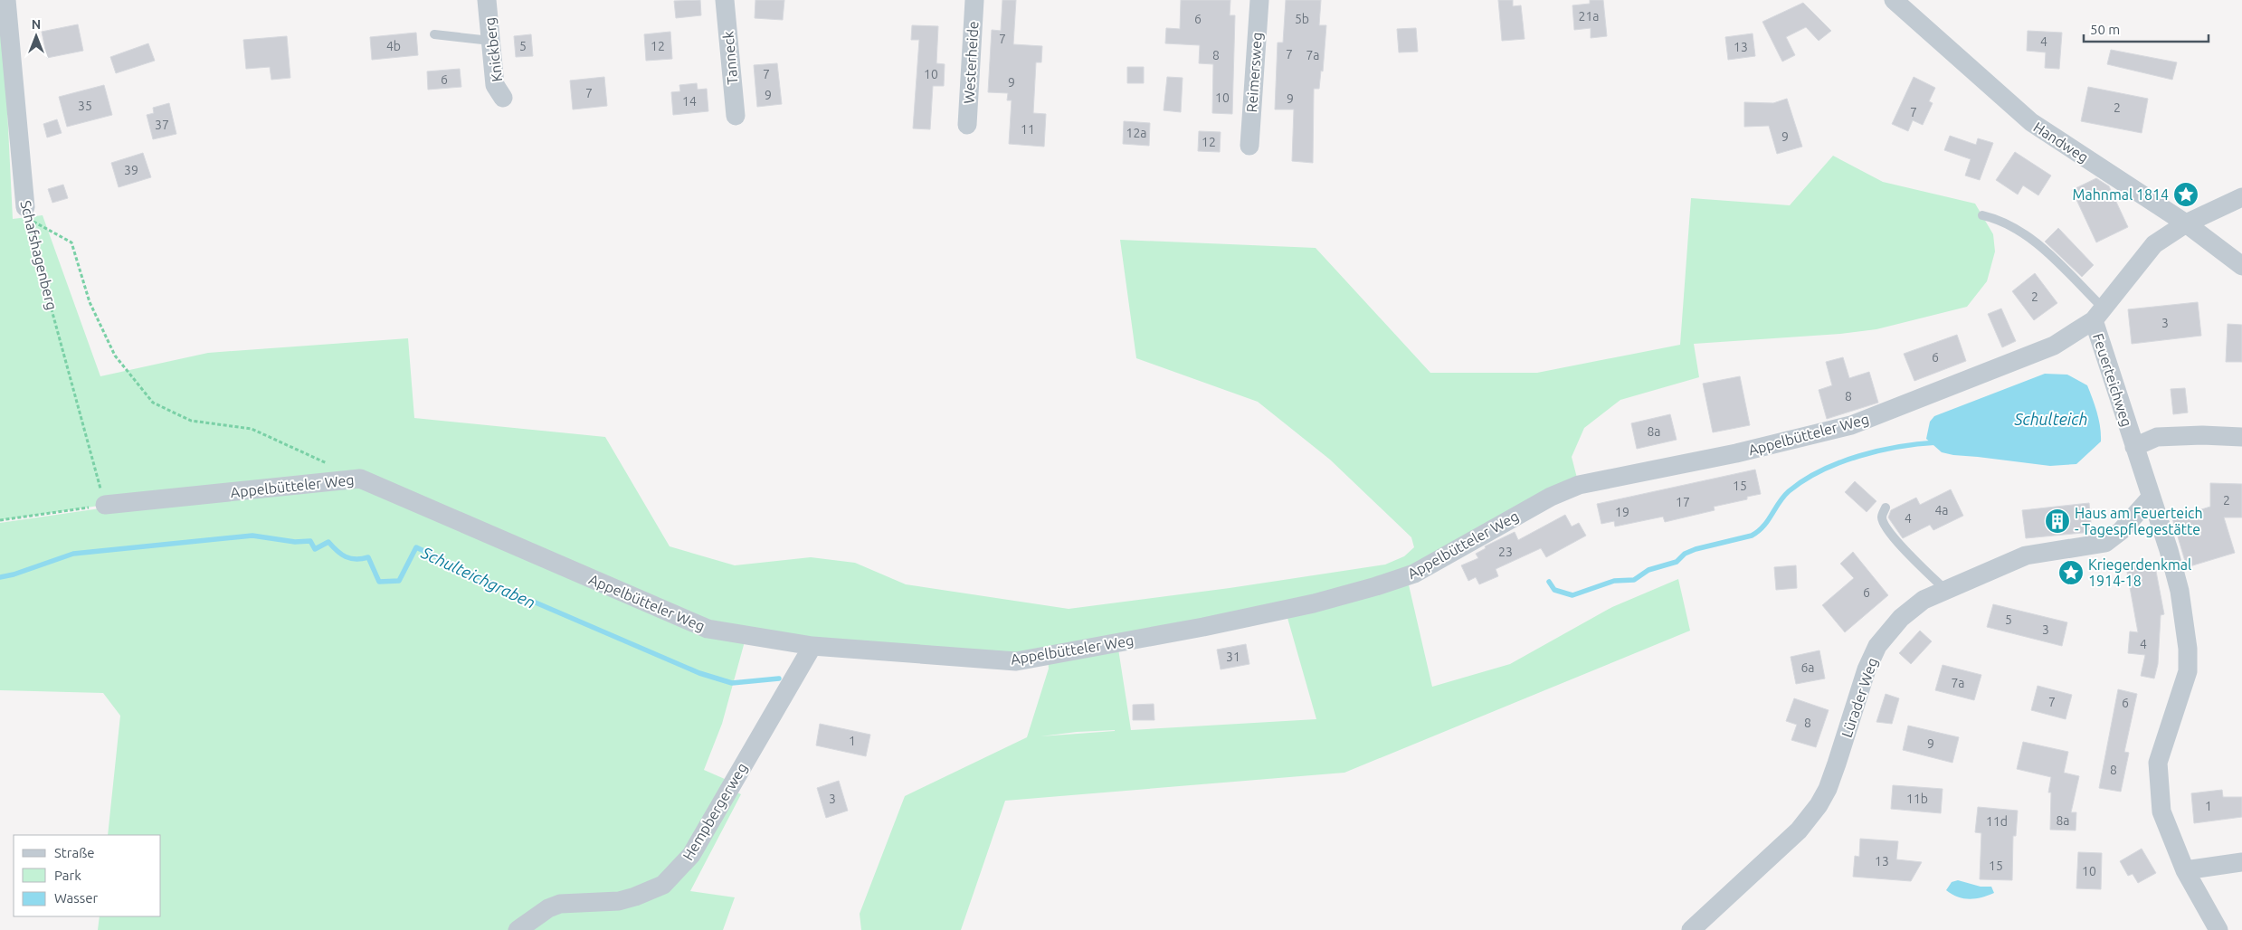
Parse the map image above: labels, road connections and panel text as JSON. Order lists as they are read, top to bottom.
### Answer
{
  "streets": {
    "street": [
      "Knickberg",
      "Tanneck",
      "Westerheide",
      "Reimersweg",
      "Handweg",
      "Schafshagenberg",
      "Feuerteichweg",
      "Appelbütteler Weg",
      "Lürader Weg",
      "Hempbergerweg"
    ]
  },
  "crossings": [
    ["Schafshagenberg", "Appelbütteler Weg"],
    ["Feuerteichweg", "Appelbütteler Weg"],
    ["Feuerteichweg", "Lürader Weg"],
    ["Appelbütteler Weg", "Hempbergerweg"]
  ],
  "water": ["Schulteich", "Schulteichgraben"],
  "places": {
    "place": ["Mahnmal 1814", "Kriegerdenkmal 1914-18"],
    "building": ["Haus am Feuerteich - Tagespflegestätte"]
  },
  "house_numbers": [
    "21a",
    "6",
    "5b",
    "7",
    "4",
    "4b",
    "5",
    "12",
    "13",
    "7",
    "8",
    "7a",
    "7",
    "10",
    "6",
    "9",
    "7",
    "9",
    "10",
    "9",
    "14",
    "35",
    "2",
    "7",
    "37",
    "11",
    "12a",
    "9",
    "12",
    "39",
    "2",
    "3",
    "6",
    "8",
    "8a",
    "15",
    "2",
    "17",
    "4a",
    "19",
    "4",
    "23",
    "6",
    "5",
    "3",
    "4",
    "31",
    "6a",
    "7a",
    "7",
    "6",
    "8",
    "1",
    "9",
    "8",
    "3",
    "11b",
    "1",
    "8a",
    "11d",
    "13",
    "15",
    "10"
  ],
  "legend": ["Straße", "Park", "Wasser"],
  "scale_bar": "50 m",
  "north": "top"
}
